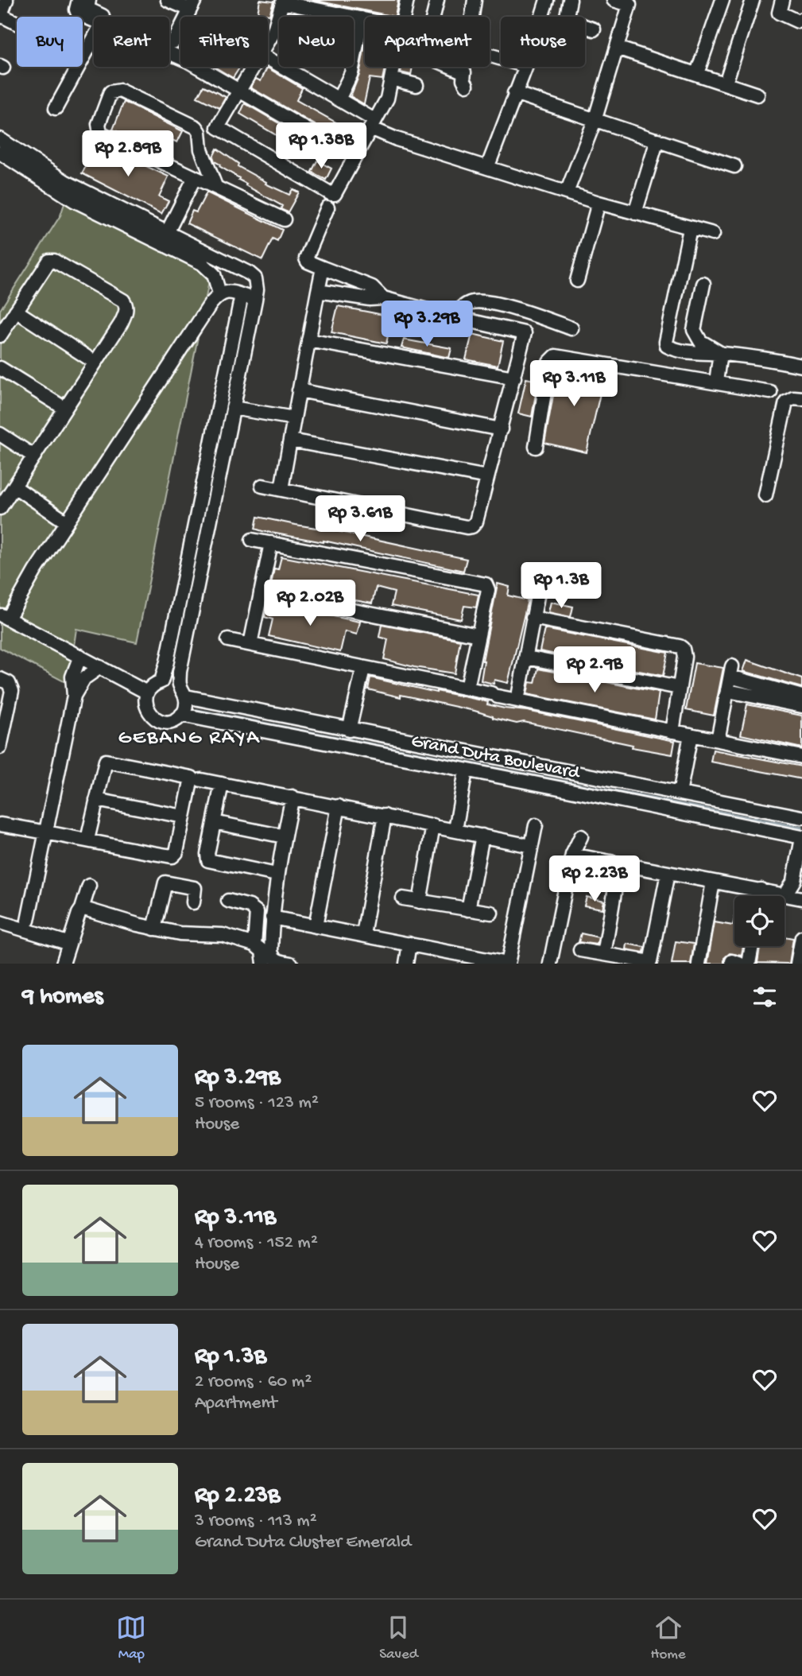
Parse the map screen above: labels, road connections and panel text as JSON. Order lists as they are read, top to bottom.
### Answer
{
  "streets": {
    "street": ["Grand Duta Boulevard"]
  },
  "districts": ["GEBANG RAYA"],
  "page": {
    "chip": [
      "Buy",
      "Rent",
      "Filters",
      "New",
      "Apartment",
      "House"
    ],
    "price": [
      "Rp 1.38B",
      "Rp 2.89B",
      "Rp 3.29B",
      "Rp 3.11B",
      "Rp 3.61B",
      "Rp 1.3B",
      "Rp 2.02B",
      "Rp 2.9B",
      "Rp 2.23B"
    ],
    "heading": "9 homes",
    "list": [
      {
        "name": "Rp 3.29B",
        "note": "5 rooms · 123 m² · House"
      },
      {
        "name": "Rp 3.11B",
        "note": "4 rooms · 152 m² · House"
      },
      {
        "name": "Rp 1.3B",
        "note": "2 rooms · 60 m² · Apartment"
      },
      {
        "name": "Rp 2.23B",
        "note": "3 rooms · 113 m² · Grand Duta Cluster Emerald"
      }
    ],
    "tabs": ["Map", "Saved", "Home"]
  }
}
